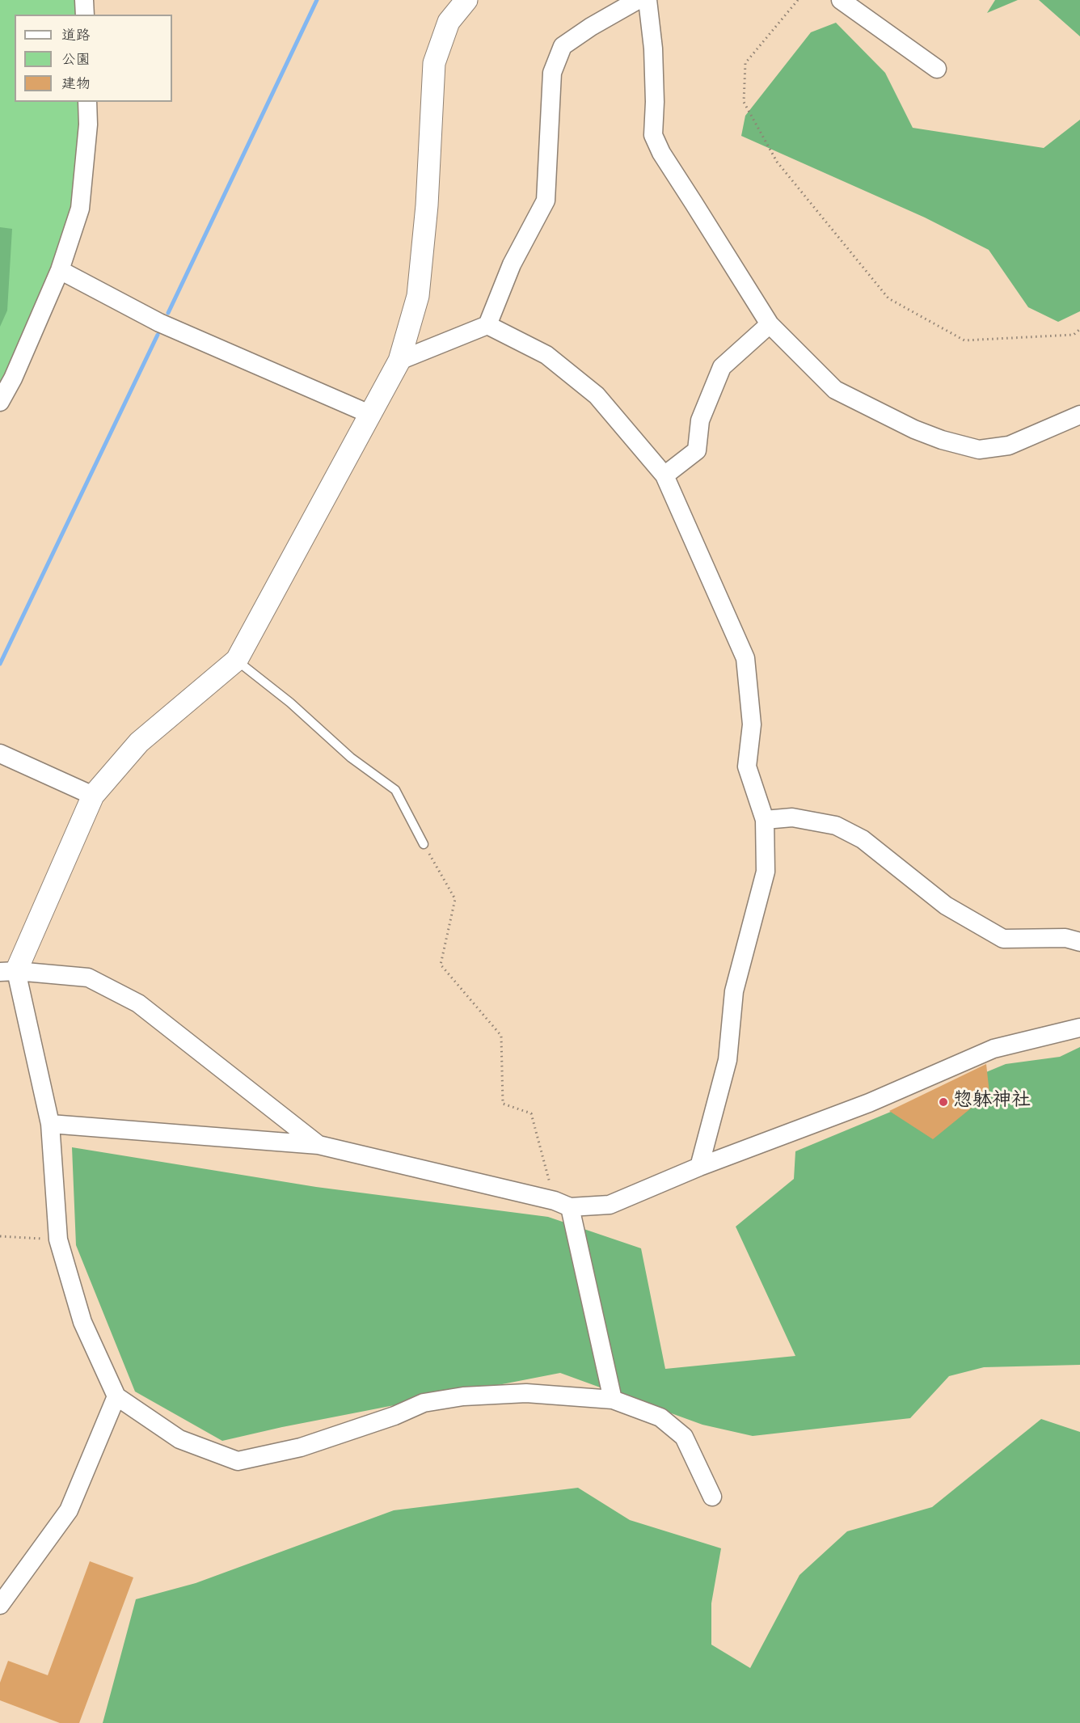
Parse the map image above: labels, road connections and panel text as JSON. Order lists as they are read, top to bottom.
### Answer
{
  "places": ["惣躰神社"],
  "legend": ["道路", "公園", "建物"]
}
